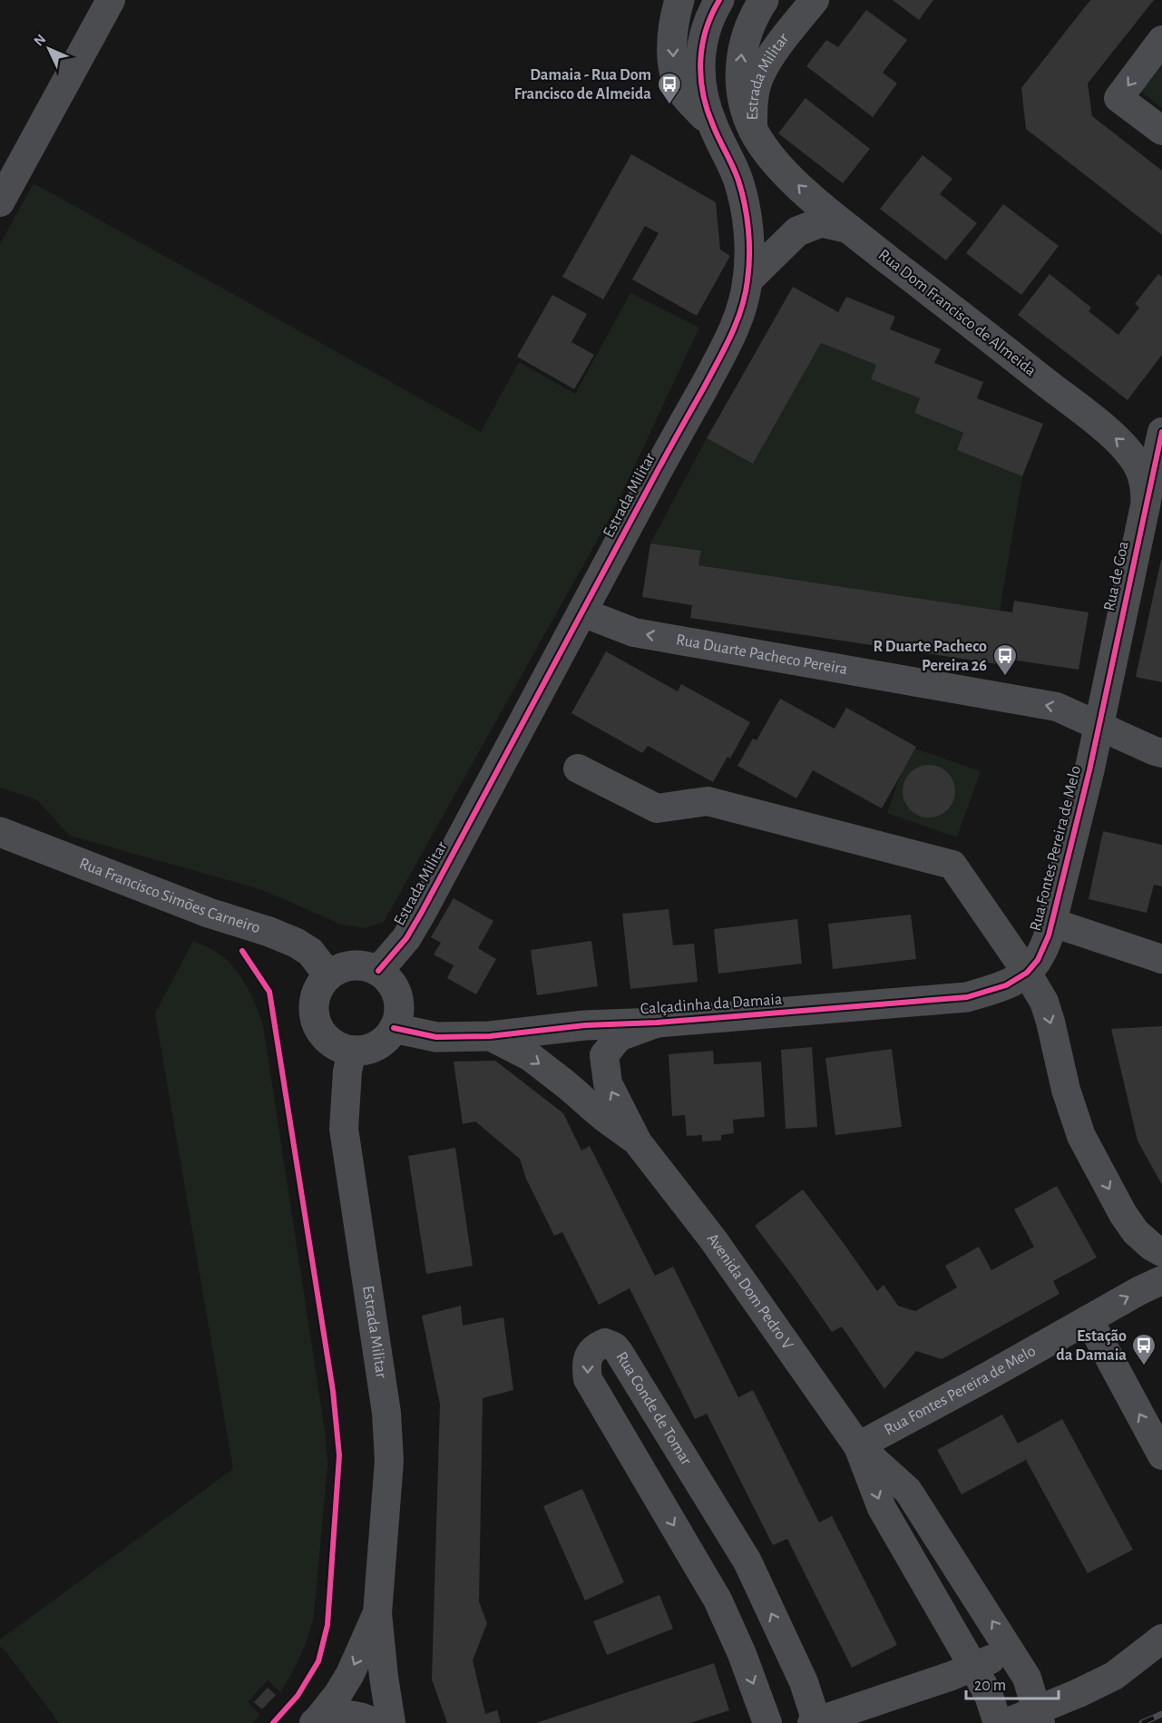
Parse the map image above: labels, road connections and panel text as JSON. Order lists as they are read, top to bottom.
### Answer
{
  "streets": {
    "street": [
      "Estrada Militar",
      "Rua Dom Francisco de Almeida",
      "Rua de Goa",
      "Rua Duarte Pacheco Pereira",
      "Rua Fontes Pereira de Melo",
      "Rua Francisco Simões Carneiro",
      "Calçadinha da Damaia",
      "Avenida Dom Pedro V",
      "Rua Conde de Tomar"
    ]
  },
  "crossings": [
    ["Estrada Militar", "Rua Dom Francisco de Almeida"],
    ["Estrada Militar", "Rua Duarte Pacheco Pereira"],
    ["Estrada Militar", "Rua Francisco Simões Carneiro"],
    ["Estrada Militar", "Calçadinha da Damaia"],
    ["Rua Dom Francisco de Almeida", "Rua de Goa"],
    ["Rua de Goa", "Rua Duarte Pacheco Pereira"],
    ["Rua de Goa", "Rua Fontes Pereira de Melo"],
    ["Rua Duarte Pacheco Pereira", "Rua Fontes Pereira de Melo"],
    ["Rua Fontes Pereira de Melo", "Calçadinha da Damaia"],
    ["Rua Fontes Pereira de Melo", "Avenida Dom Pedro V"],
    ["Rua Francisco Simões Carneiro", "Calçadinha da Damaia"],
    ["Calçadinha da Damaia", "Avenida Dom Pedro V"],
    ["Avenida Dom Pedro V", "Rua Conde de Tomar"]
  ],
  "one_way": ["Rua Dom Francisco de Almeida"],
  "places": {
    "bus stop": ["Damaia - Rua Dom Francisco de Almeida", "R Duarte Pacheco Pereira 26", "Estação da Damaia"]
  },
  "scale_bar": "20 m",
  "north": "top left"
}
